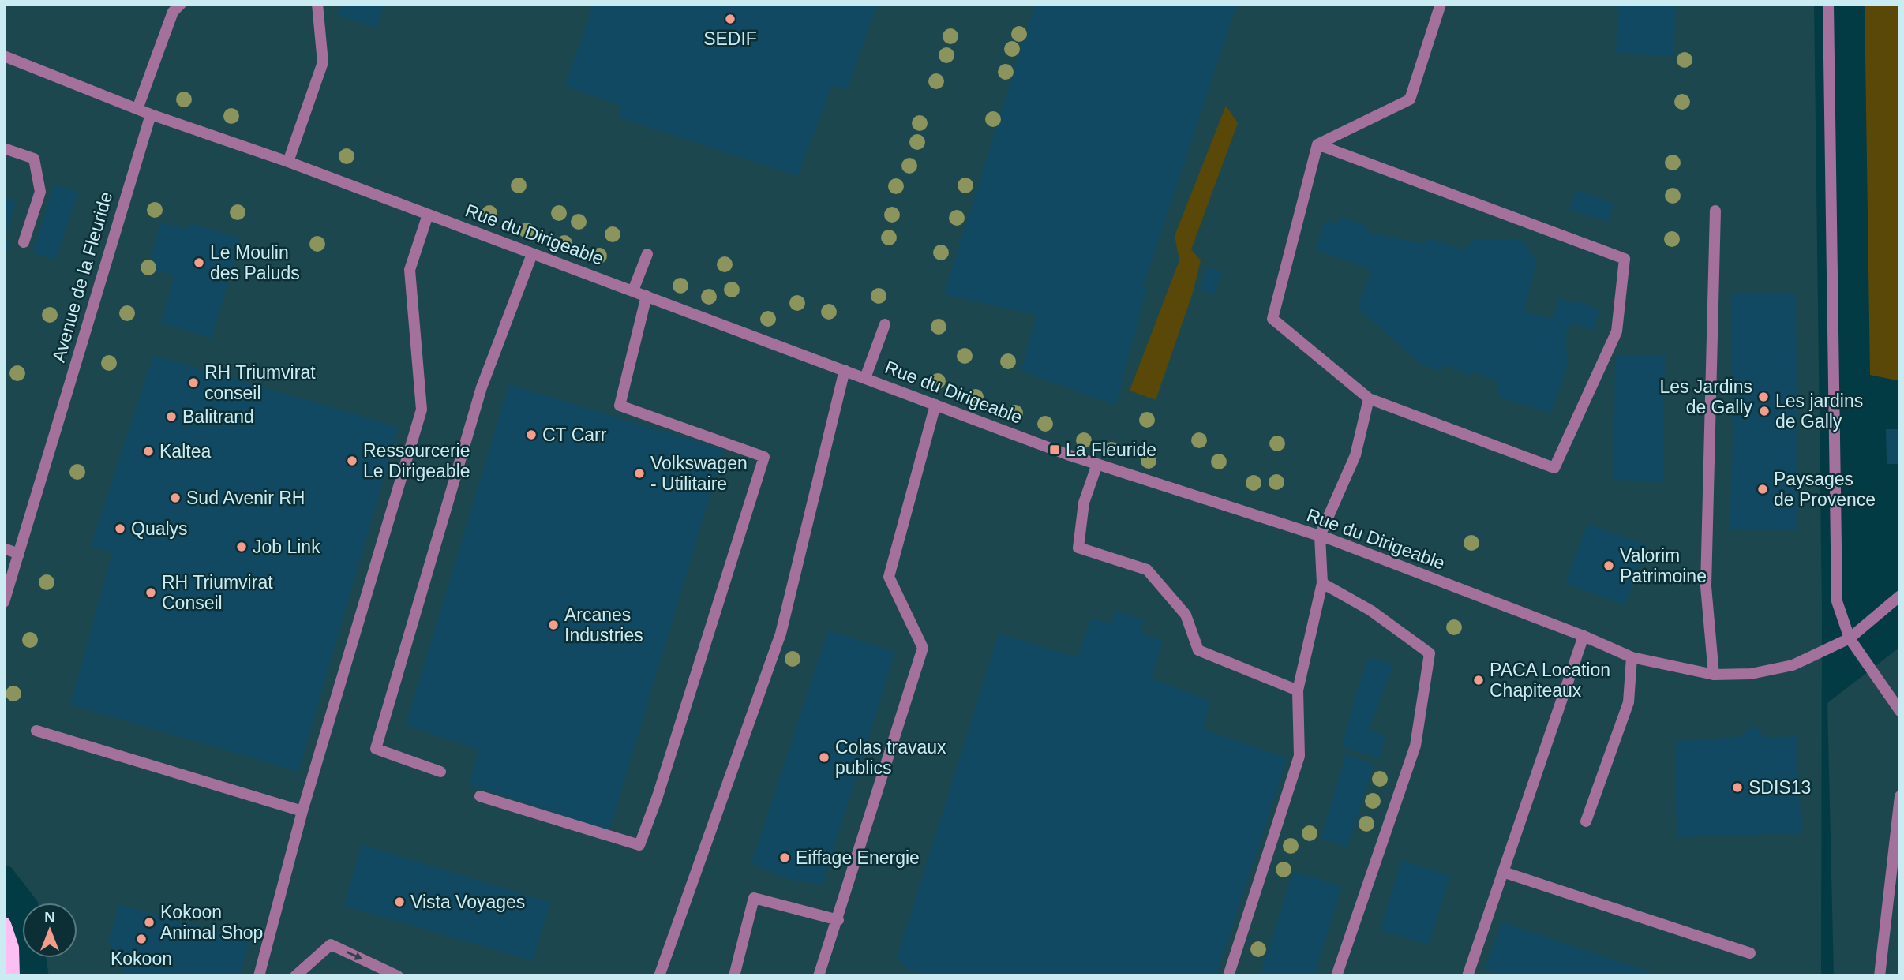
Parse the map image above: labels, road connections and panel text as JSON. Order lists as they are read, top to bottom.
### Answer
{
  "streets": {
    "street": ["Rue du Dirigeable", "Avenue de la Fleuride"]
  },
  "crossings": [
    ["Rue du Dirigeable", "Avenue de la Fleuride"]
  ],
  "places": {
    "other": [
      "SEDIF",
      "Le Moulin des Paluds",
      "RH Triumvirat conseil",
      "Les Jardins de Gally",
      "Les jardins de Gally",
      "Balitrand",
      "CT Carr",
      "Kaltea",
      "Ressourcerie Le Dirigeable",
      "Volkswagen - Utilitaire",
      "Paysages de Provence",
      "Sud Avenir RH",
      "Qualys",
      "Job Link",
      "Valorim Patrimoine",
      "RH Triumvirat Conseil",
      "Arcanes Industries",
      "PACA Location Chapiteaux",
      "Colas travaux publics",
      "SDIS13",
      "Eiffage Energie",
      "Vista Voyages",
      "Kokoon Animal Shop",
      "Kokoon"
    ],
    "transit": ["La Fleuride"]
  },
  "north": "top"
}
